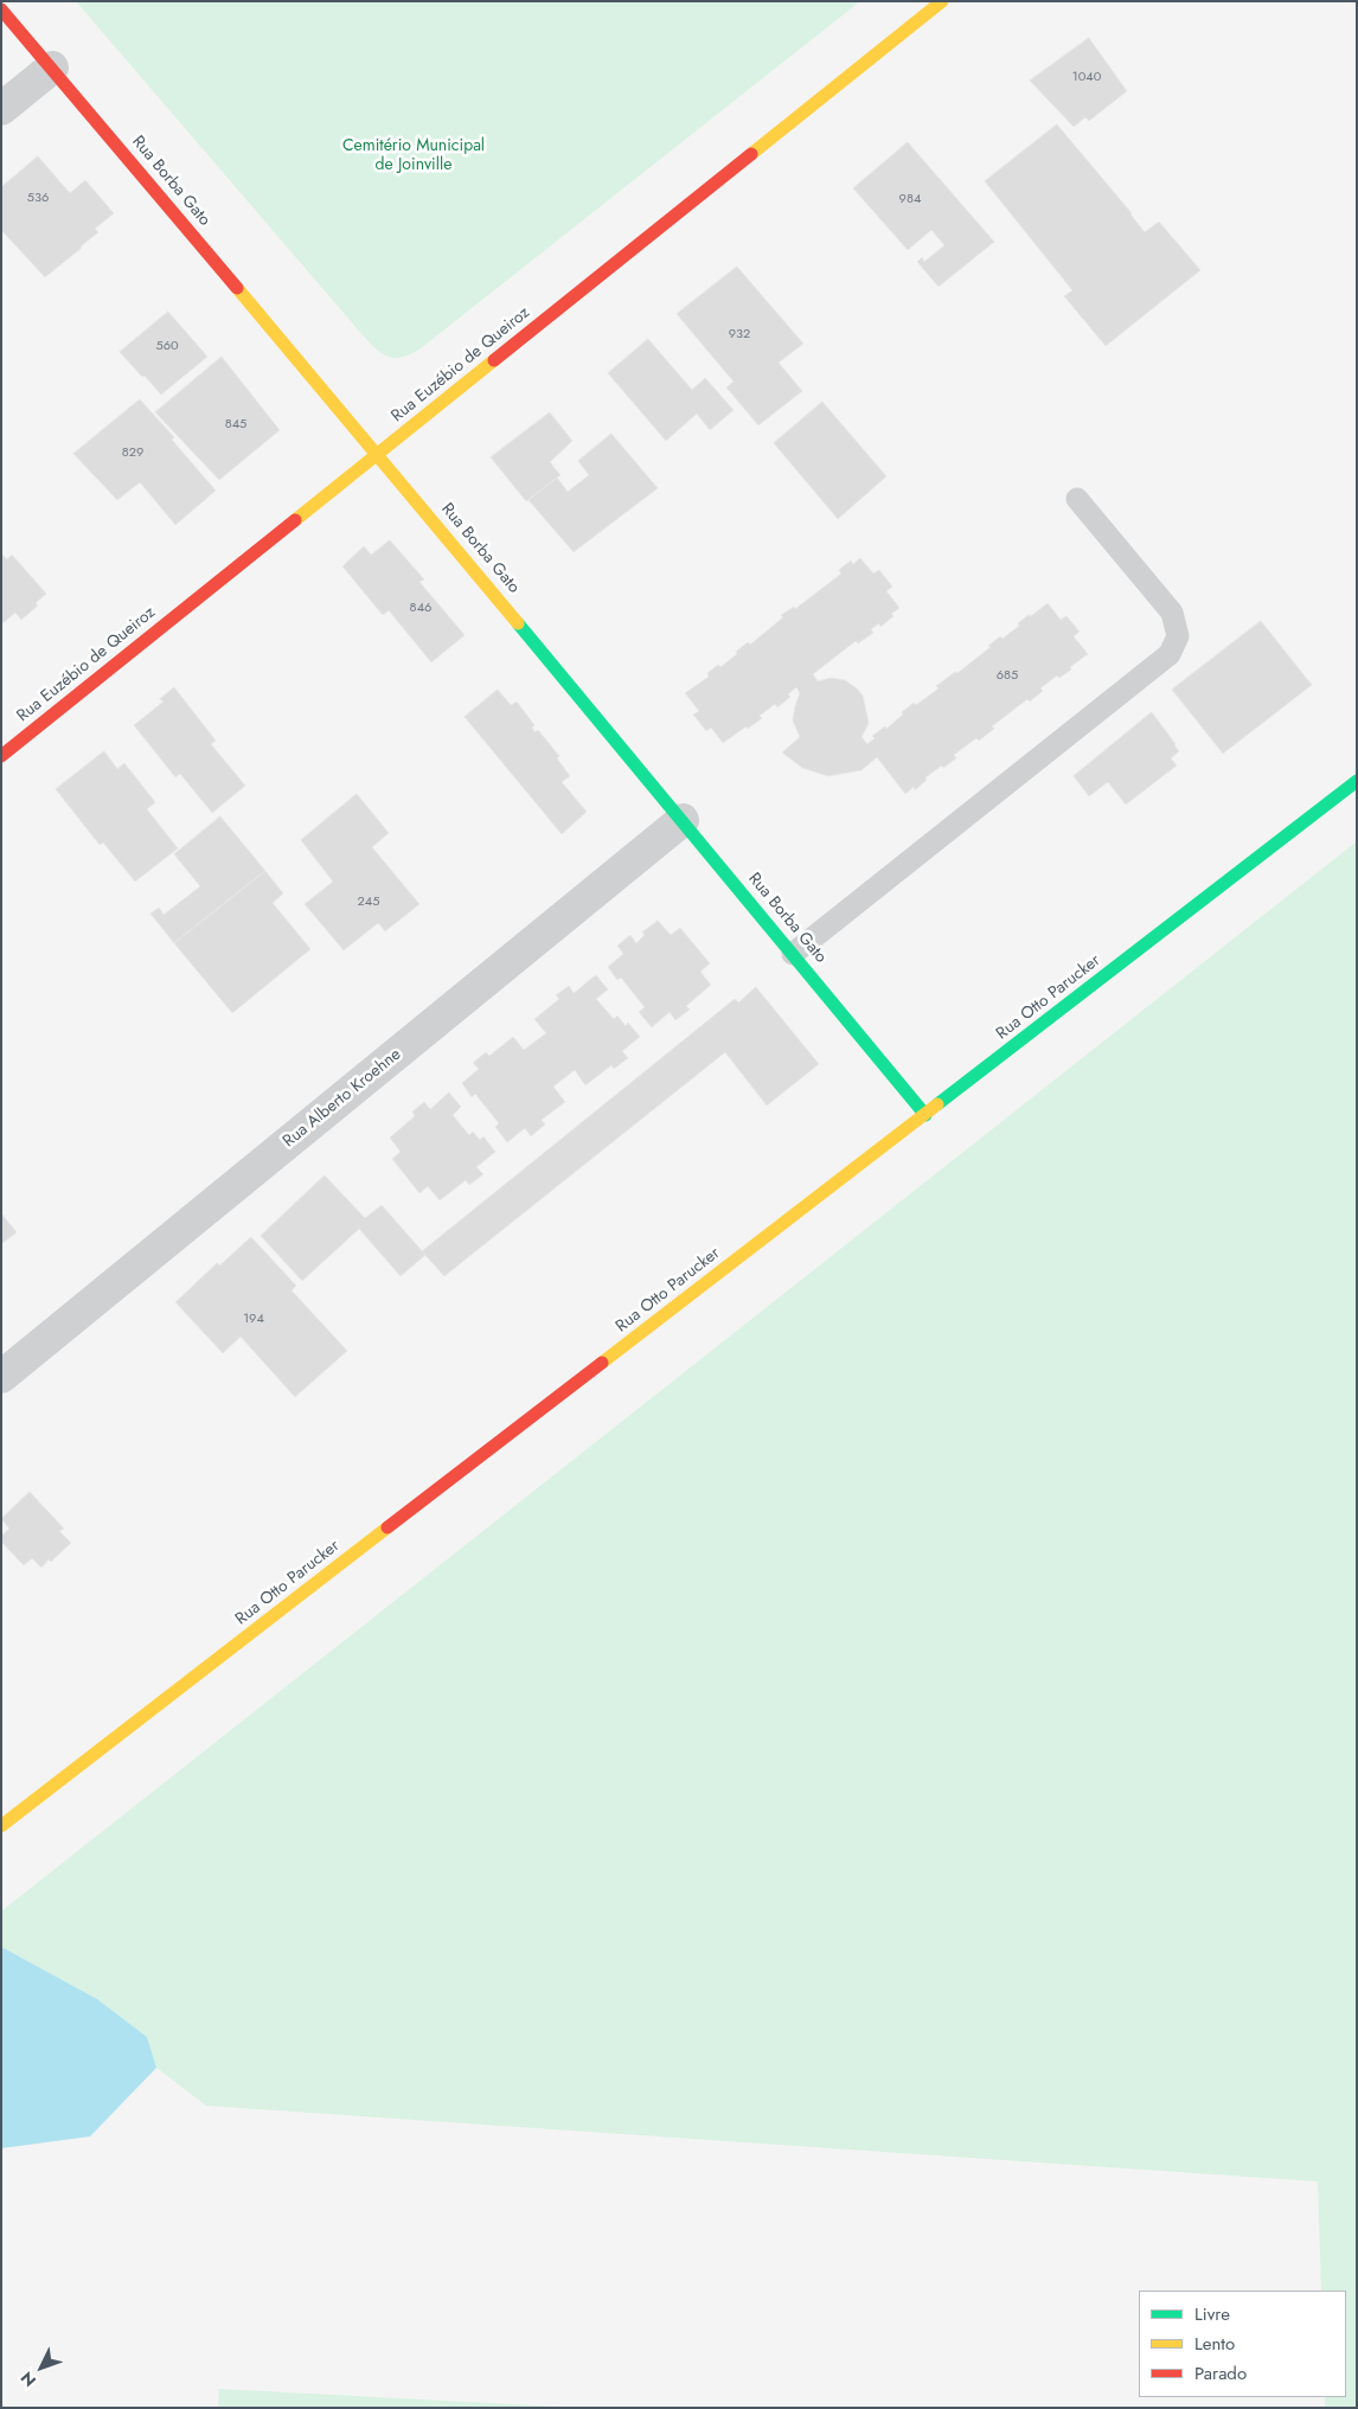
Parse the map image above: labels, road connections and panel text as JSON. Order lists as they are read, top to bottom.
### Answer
{
  "streets": {
    "street": [
      "Rua Borba Gato",
      "Rua Euzébio de Queiroz",
      "Rua Otto Parucker",
      "Rua Alberto Kroehne"
    ]
  },
  "crossings": [
    ["Rua Borba Gato", "Rua Euzébio de Queiroz"],
    ["Rua Borba Gato", "Rua Otto Parucker"],
    ["Rua Borba Gato", "Rua Alberto Kroehne"]
  ],
  "parks": ["Cemitério Municipal de Joinville"],
  "house_numbers": [
    "1040",
    "536",
    "984",
    "932",
    "560",
    "845",
    "829",
    "846",
    "685",
    "245",
    "194"
  ],
  "legend": ["Livre", "Lento", "Parado"],
  "north": "bottom left"
}
